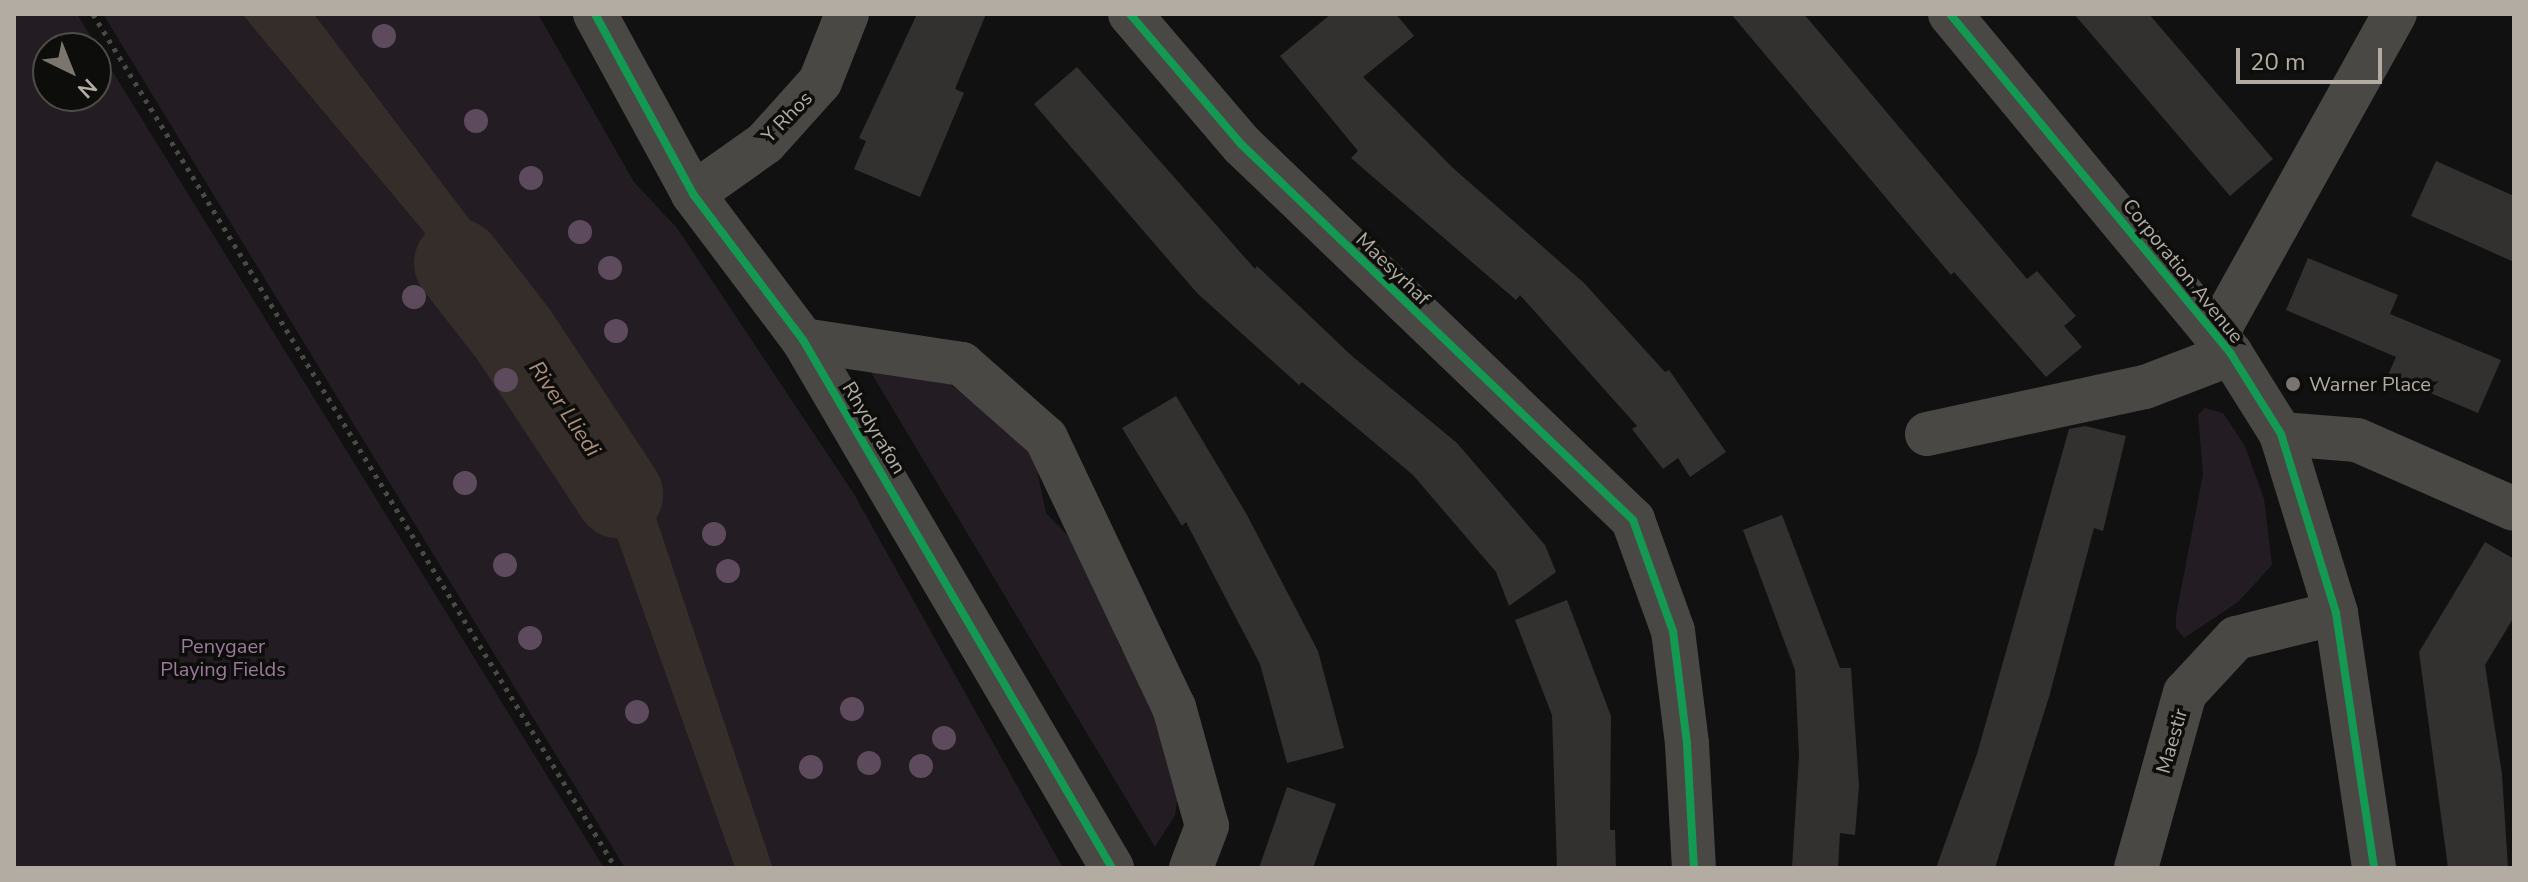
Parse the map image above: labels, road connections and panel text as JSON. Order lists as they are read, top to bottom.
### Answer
{
  "streets": {
    "street": [
      "Y Rhos",
      "Maesyrhaf",
      "Corporation Avenue",
      "Rhydyrafon",
      "Maestir"
    ]
  },
  "crossings": [
    ["Y Rhos", "Rhydyrafon"],
    ["Corporation Avenue", "Maestir"]
  ],
  "water": ["River Lliedi"],
  "parks": ["Penygaer Playing Fields"],
  "places": ["Warner Place"],
  "scale_bar": "20 m",
  "north": "bottom right"
}
